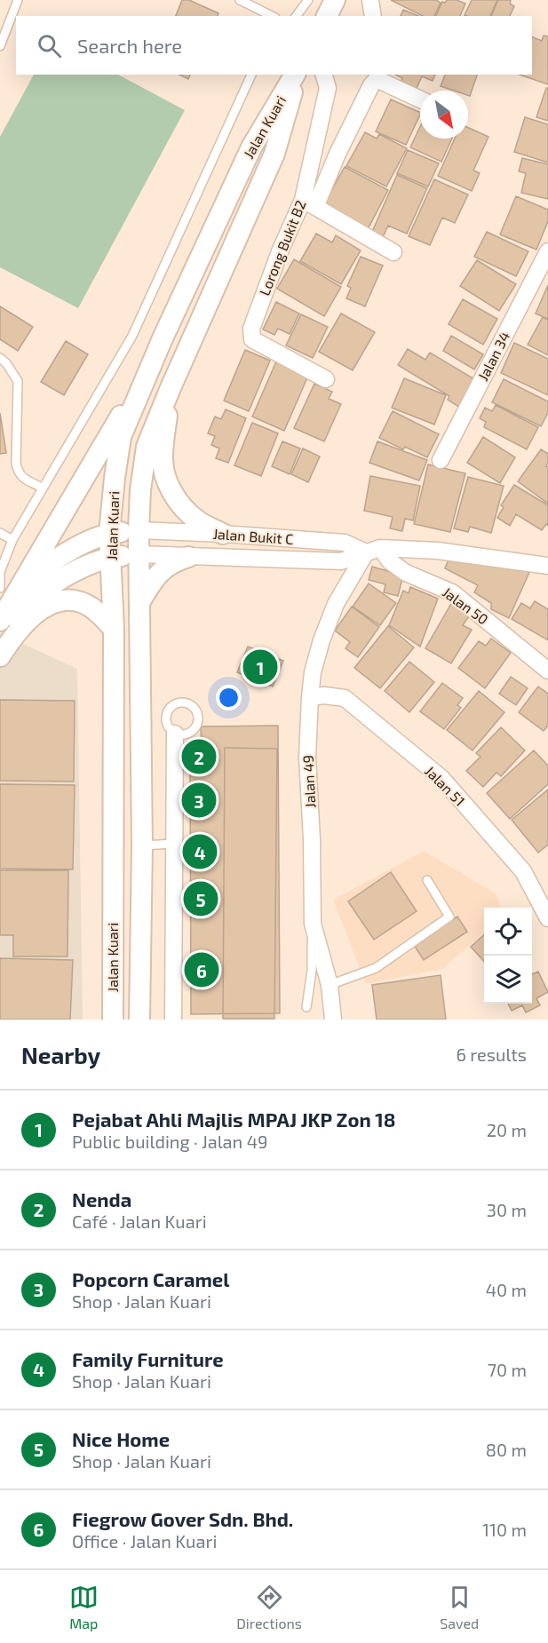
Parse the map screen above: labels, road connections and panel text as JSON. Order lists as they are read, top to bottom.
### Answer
{
  "streets": {
    "street": [
      "Jalan Kuari",
      "Lorong Bukit B2",
      "Jalan 34",
      "Jalan Bukit C",
      "Jalan 50",
      "Jalan 49",
      "Jalan 51"
    ]
  },
  "crossings": [
    ["Jalan Kuari", "Jalan Bukit C"],
    ["Jalan Bukit C", "Jalan 50"],
    ["Jalan Bukit C", "Jalan 49"],
    ["Jalan 50", "Jalan 49"],
    ["Jalan 49", "Jalan 51"]
  ],
  "north": "bottom right",
  "page": {
    "search": "Search here",
    "pins": [
      "1",
      "2",
      "3",
      "4",
      "5",
      "6"
    ],
    "heading": ["Nearby", "6 results"],
    "list": [
      {
        "mark": "1",
        "name": "Pejabat Ahli Majlis MPAJ JKP Zon 18",
        "note": "Public building · Jalan 49",
        "value": "20 m"
      },
      {
        "mark": "2",
        "name": "Nenda",
        "note": "Café · Jalan Kuari",
        "value": "30 m"
      },
      {
        "mark": "3",
        "name": "Popcorn Caramel",
        "note": "Shop · Jalan Kuari",
        "value": "40 m"
      },
      {
        "mark": "4",
        "name": "Family Furniture",
        "note": "Shop · Jalan Kuari",
        "value": "70 m"
      },
      {
        "mark": "5",
        "name": "Nice Home",
        "note": "Shop · Jalan Kuari",
        "value": "80 m"
      },
      {
        "mark": "6",
        "name": "Fiegrow Gover Sdn. Bhd.",
        "note": "Office · Jalan Kuari",
        "value": "110 m"
      }
    ],
    "nav": ["Map", "Directions", "Saved"]
  }
}
